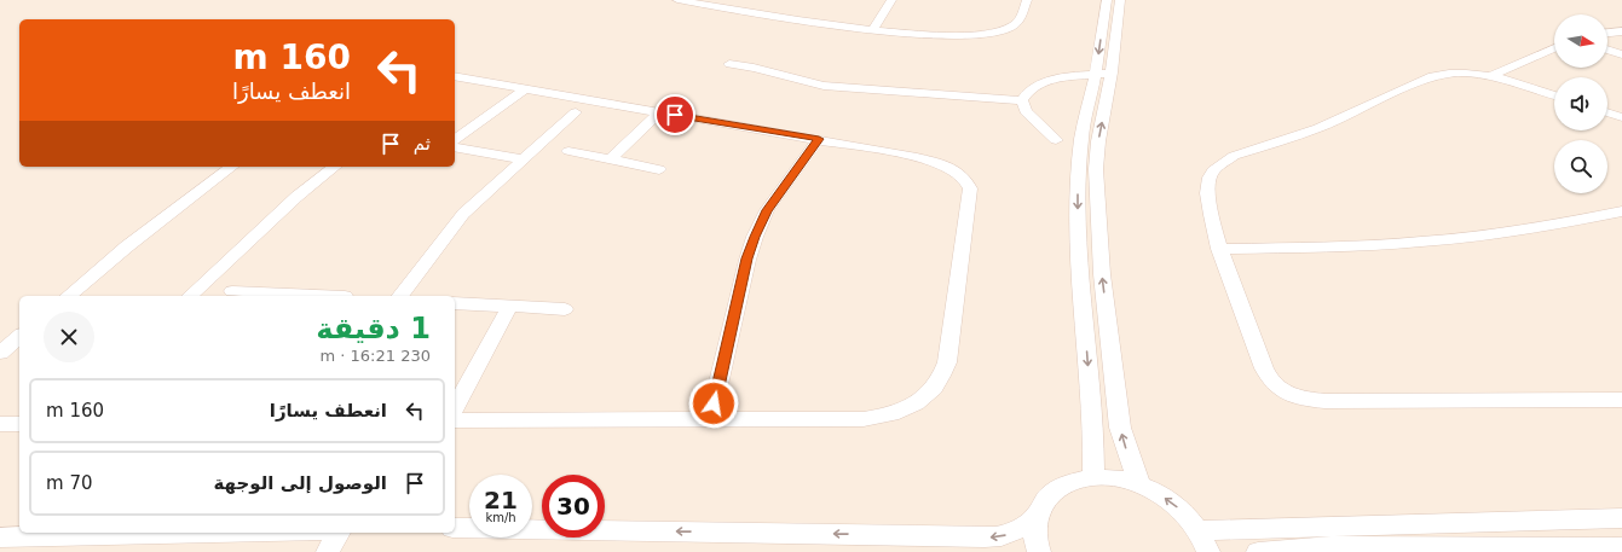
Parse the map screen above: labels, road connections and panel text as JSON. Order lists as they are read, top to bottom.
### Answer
{
  "north": "right",
  "page": {
    "turn": ["160 m", "انعطف يسارًا"],
    "then": "ثم",
    "heading": ["1 دقيقة", "230 m · 16:21"],
    "list": [
      {
        "name": "انعطف يسارًا",
        "value": "160 m"
      },
      {
        "name": "الوصول إلى الوجهة",
        "value": "70 m"
      }
    ],
    "speed": "21 km/h",
    "limit": "30"
  }
}
